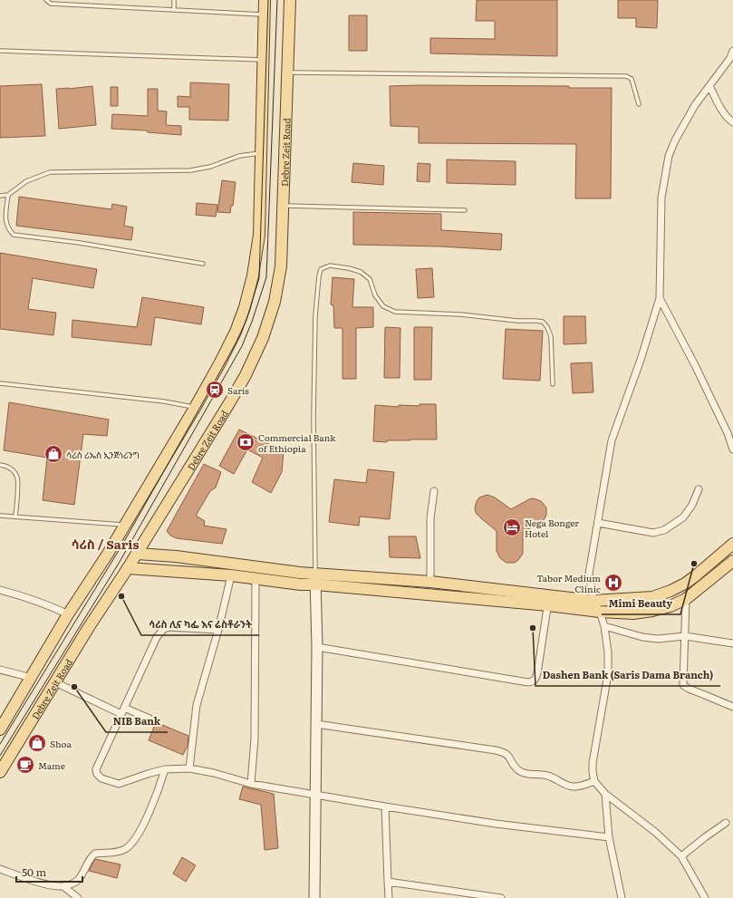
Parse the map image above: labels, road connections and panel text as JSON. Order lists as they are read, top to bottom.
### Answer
{
  "streets": {
    "main road": ["Debre Zeit Road"]
  },
  "districts": ["ሳሪስ / Saris"],
  "places": {
    "station": ["Saris"],
    "bank": ["Commercial Bank of Ethiopia"],
    "shop": ["ሳሪስ ሪኤስ ኢንጅነሪንግ", "Shoa"],
    "hotel": ["Nega Bonger Hotel"],
    "other": [
      "Mimi Beauty",
      "ሳሪስ ሊና ካፌ እና ሬስቶራንት",
      "Dashen Bank (Saris Dama Branch)",
      "NIB Bank"
    ],
    "hospital": ["Tabor Medium Clinic"],
    "cafe": ["Mame"]
  },
  "scale_bar": "50 m"
}
